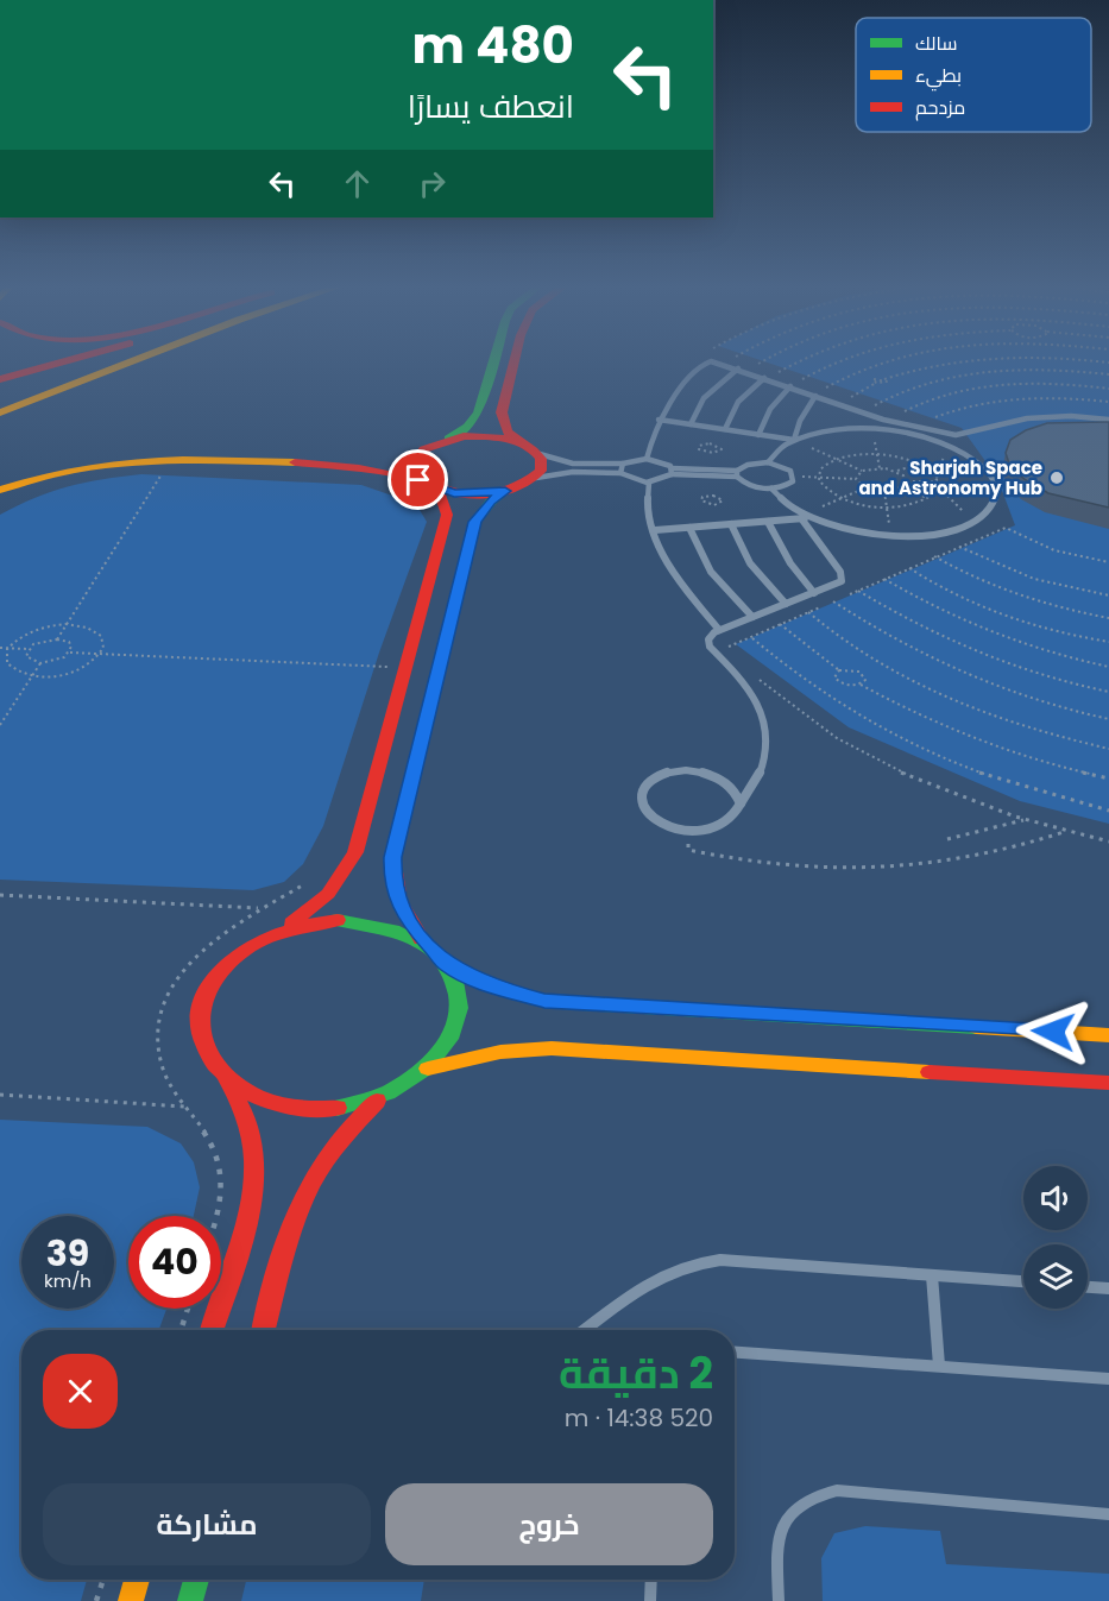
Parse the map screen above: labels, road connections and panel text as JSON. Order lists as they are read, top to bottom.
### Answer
{
  "places": ["Sharjah Space and Astronomy Hub"],
  "legend": ["سالك", "بطيء", "مزدحم"],
  "page": {
    "turn": ["480 m", "انعطف يسارًا"],
    "speed": "39 km/h",
    "limit": "40",
    "heading": ["2 دقيقة", "520 m · 14:38"],
    "buttons": ["خروج", "مشاركة"]
  }
}
